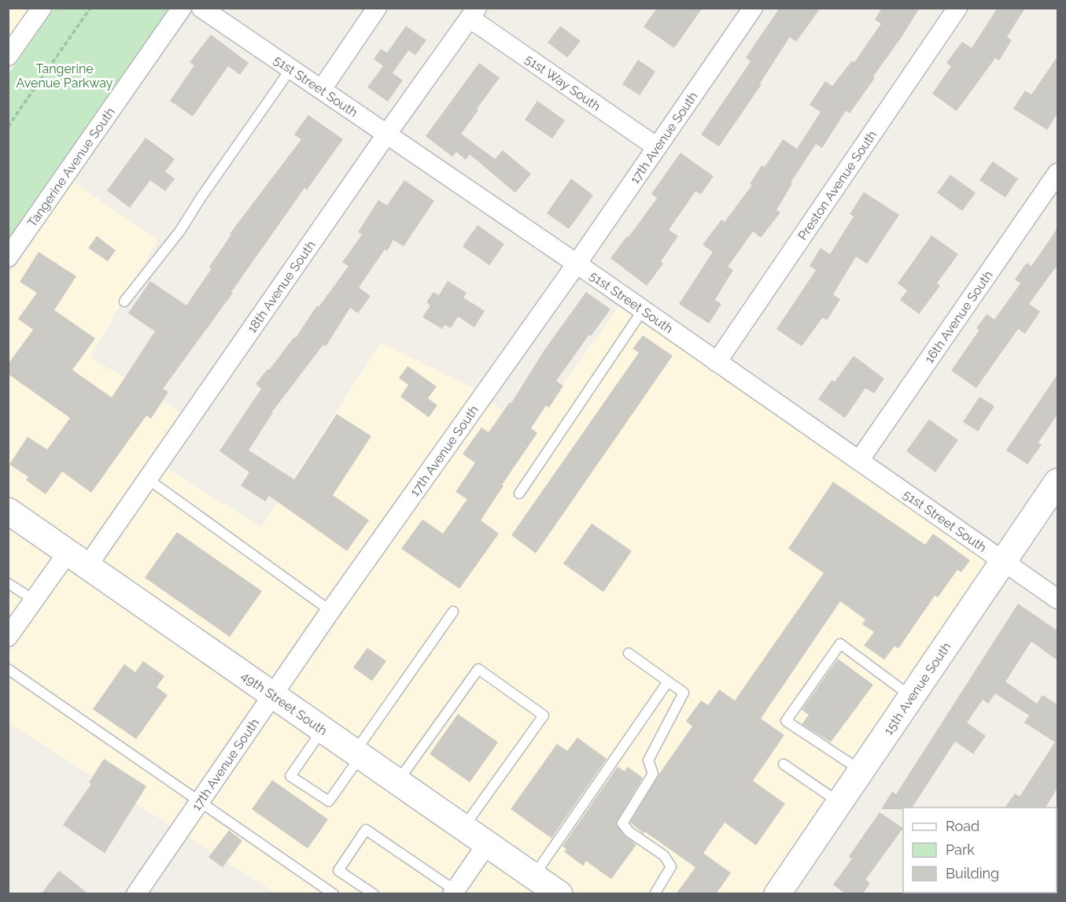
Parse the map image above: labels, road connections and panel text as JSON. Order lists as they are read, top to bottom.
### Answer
{
  "streets": {
    "main road": ["15th Avenue South", "49th Street South"],
    "street": [
      "51st Way South",
      "51st Street South",
      "17th Avenue South",
      "Tangerine Avenue South",
      "Preston Avenue South",
      "18th Avenue South",
      "16th Avenue South"
    ]
  },
  "crossings": [
    ["51st Way South", "17th Avenue South"],
    ["51st Way South", "18th Avenue South"],
    ["51st Street South", "17th Avenue South"],
    ["51st Street South", "Preston Avenue South"],
    ["51st Street South", "18th Avenue South"],
    ["51st Street South", "16th Avenue South"],
    ["51st Street South", "15th Avenue South"],
    ["17th Avenue South", "49th Street South"],
    ["18th Avenue South", "49th Street South"]
  ],
  "parks": ["Tangerine Avenue Parkway"],
  "legend": ["Road", "Park", "Building"]
}
